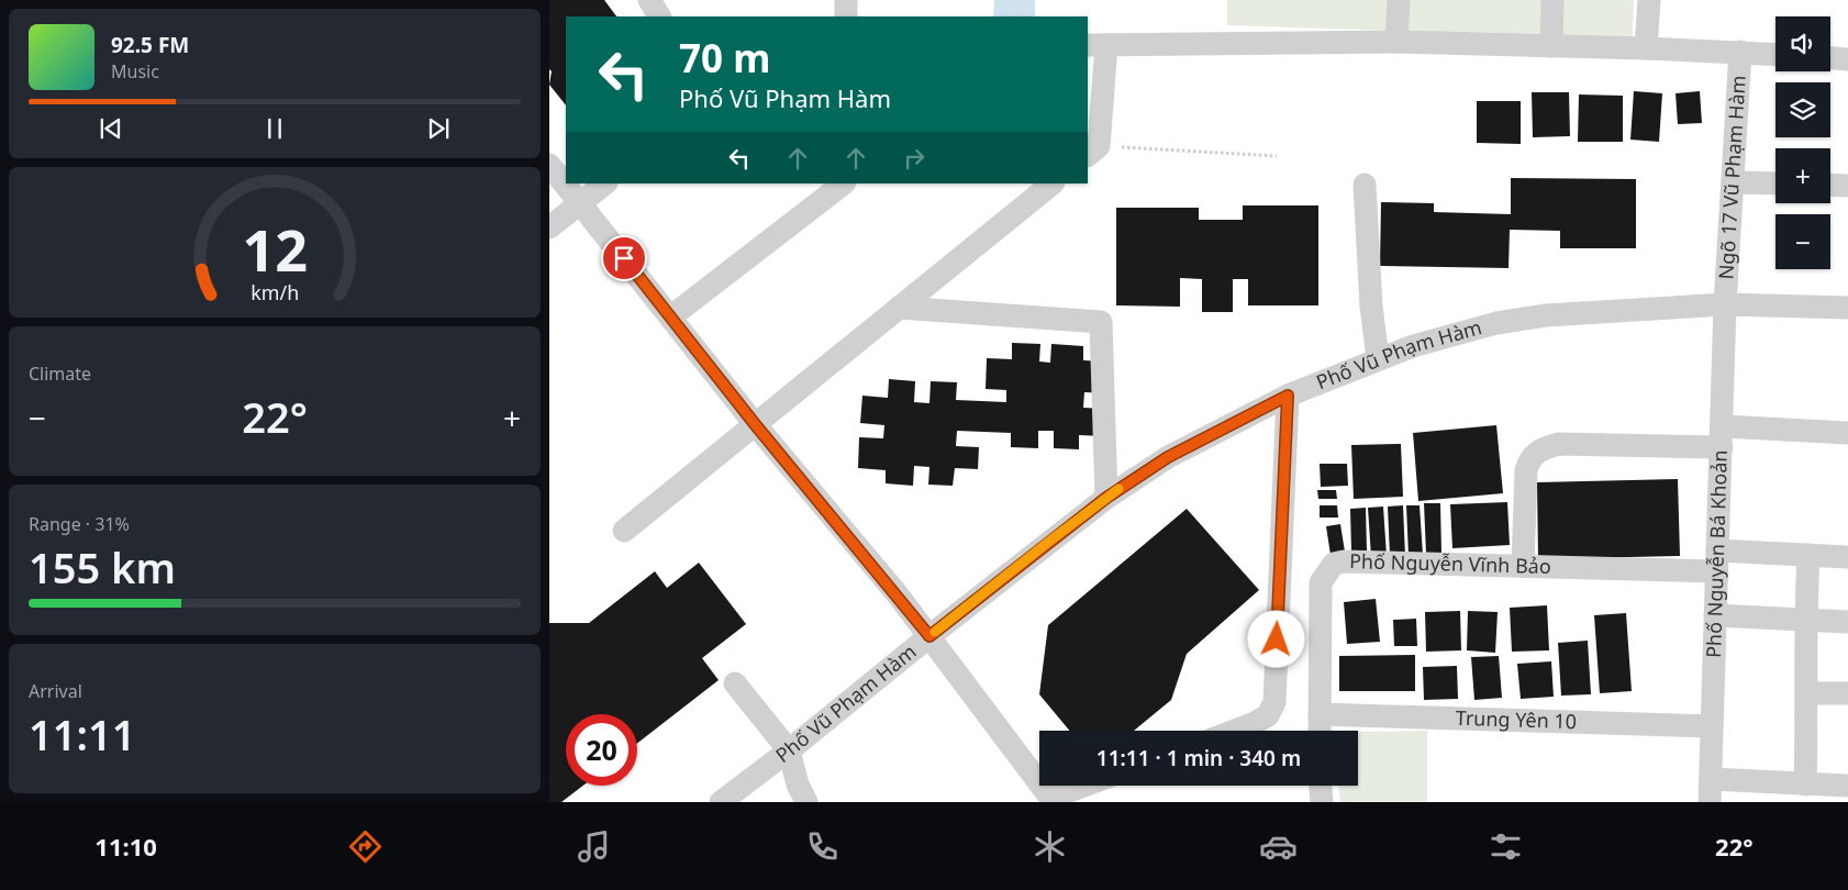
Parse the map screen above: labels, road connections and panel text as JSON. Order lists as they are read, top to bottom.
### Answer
{
  "streets": {
    "street": [
      "Ngõ 17 Vũ Phạm Hàm",
      "Phố Vũ Phạm Hàm",
      "Phố Nguyễn Bá Khoản",
      "Phố Nguyễn Vĩnh Bảo",
      "Trung Yên 10"
    ]
  },
  "crossings": [
    ["Ngõ 17 Vũ Phạm Hàm", "Phố Vũ Phạm Hàm"],
    ["Ngõ 17 Vũ Phạm Hàm", "Phố Nguyễn Bá Khoản"],
    ["Phố Vũ Phạm Hàm", "Phố Nguyễn Bá Khoản"],
    ["Phố Nguyễn Bá Khoản", "Phố Nguyễn Vĩnh Bảo"],
    ["Phố Nguyễn Bá Khoản", "Trung Yên 10"],
    ["Phố Nguyễn Vĩnh Bảo", "Trung Yên 10"]
  ],
  "page": {
    "map_buttons": ["+", "−"],
    "turn": ["70 m", "Phố Vũ Phạm Hàm"],
    "song": ["92.5 FM", "Music"],
    "tile": [
      "Climate",
      ["Range · 31%", "155 km"],
      ["Arrival", "11:11"]
    ],
    "heat": ["−", "22°", "+"],
    "limit": "20",
    "trip": "11:11 · 1 min · 340 m",
    "tabs": ["11:10", "22°"],
    "gauge": ["12", "km/h"]
  }
}
